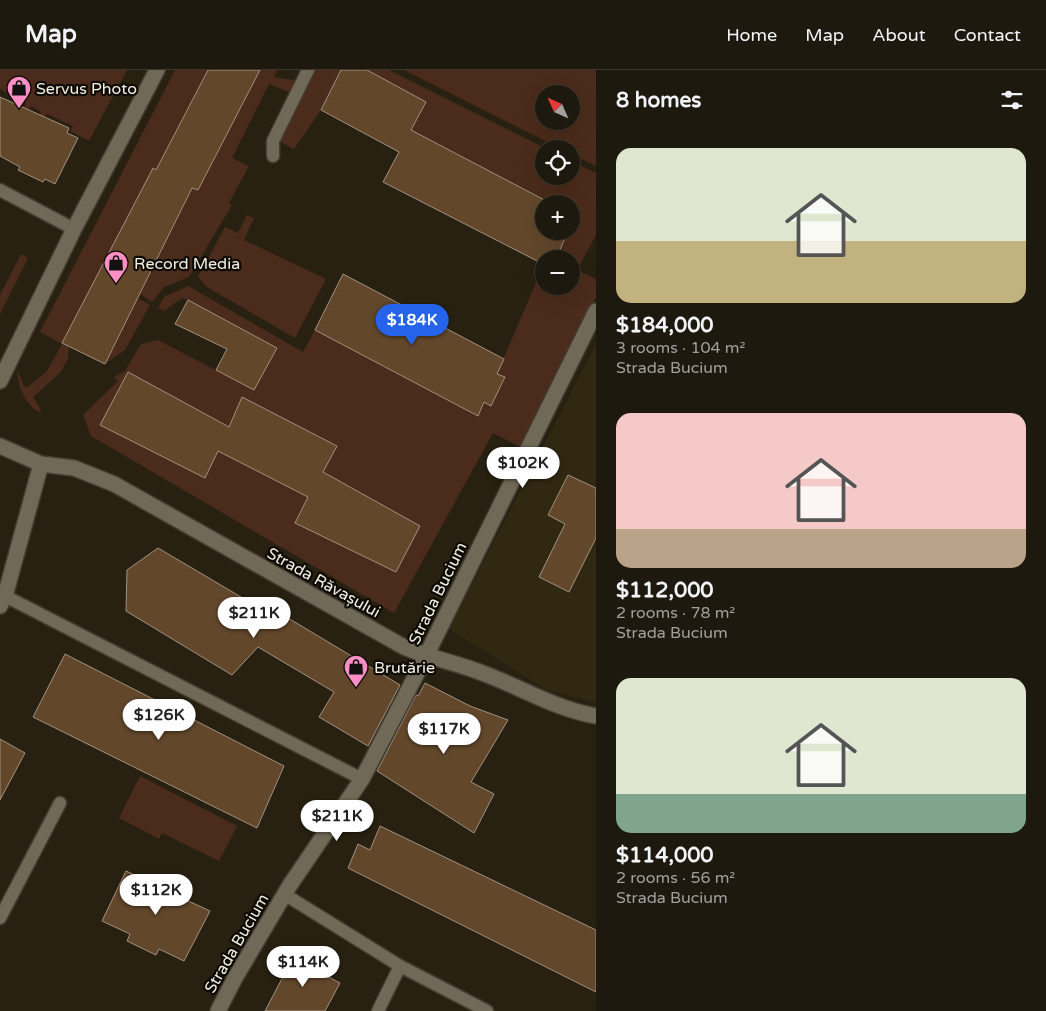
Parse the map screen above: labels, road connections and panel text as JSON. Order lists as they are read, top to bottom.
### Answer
{
  "streets": {
    "street": ["Strada Răvașului", "Strada Bucium"]
  },
  "crossings": [
    ["Strada Răvașului", "Strada Bucium"]
  ],
  "places": {
    "shop": ["Servus Photo", "Record Media", "Brutărie"]
  },
  "north": "top left",
  "page": {
    "header": "Map",
    "nav": [
      "Home",
      "Map",
      "About",
      "Contact"
    ],
    "heading": "8 homes",
    "map_buttons": ["+", "−"],
    "list": [
      {
        "name": "$184,000",
        "note": "3 rooms · 104 m² · Strada Bucium"
      },
      {
        "name": "$112,000",
        "note": "2 rooms · 78 m² · Strada Bucium"
      },
      {
        "name": "$114,000",
        "note": "2 rooms · 56 m² · Strada Bucium"
      }
    ],
    "price": [
      "$184K",
      "$102K",
      "$211K",
      "$126K",
      "$117K",
      "$211K",
      "$112K",
      "$114K"
    ]
  }
}
